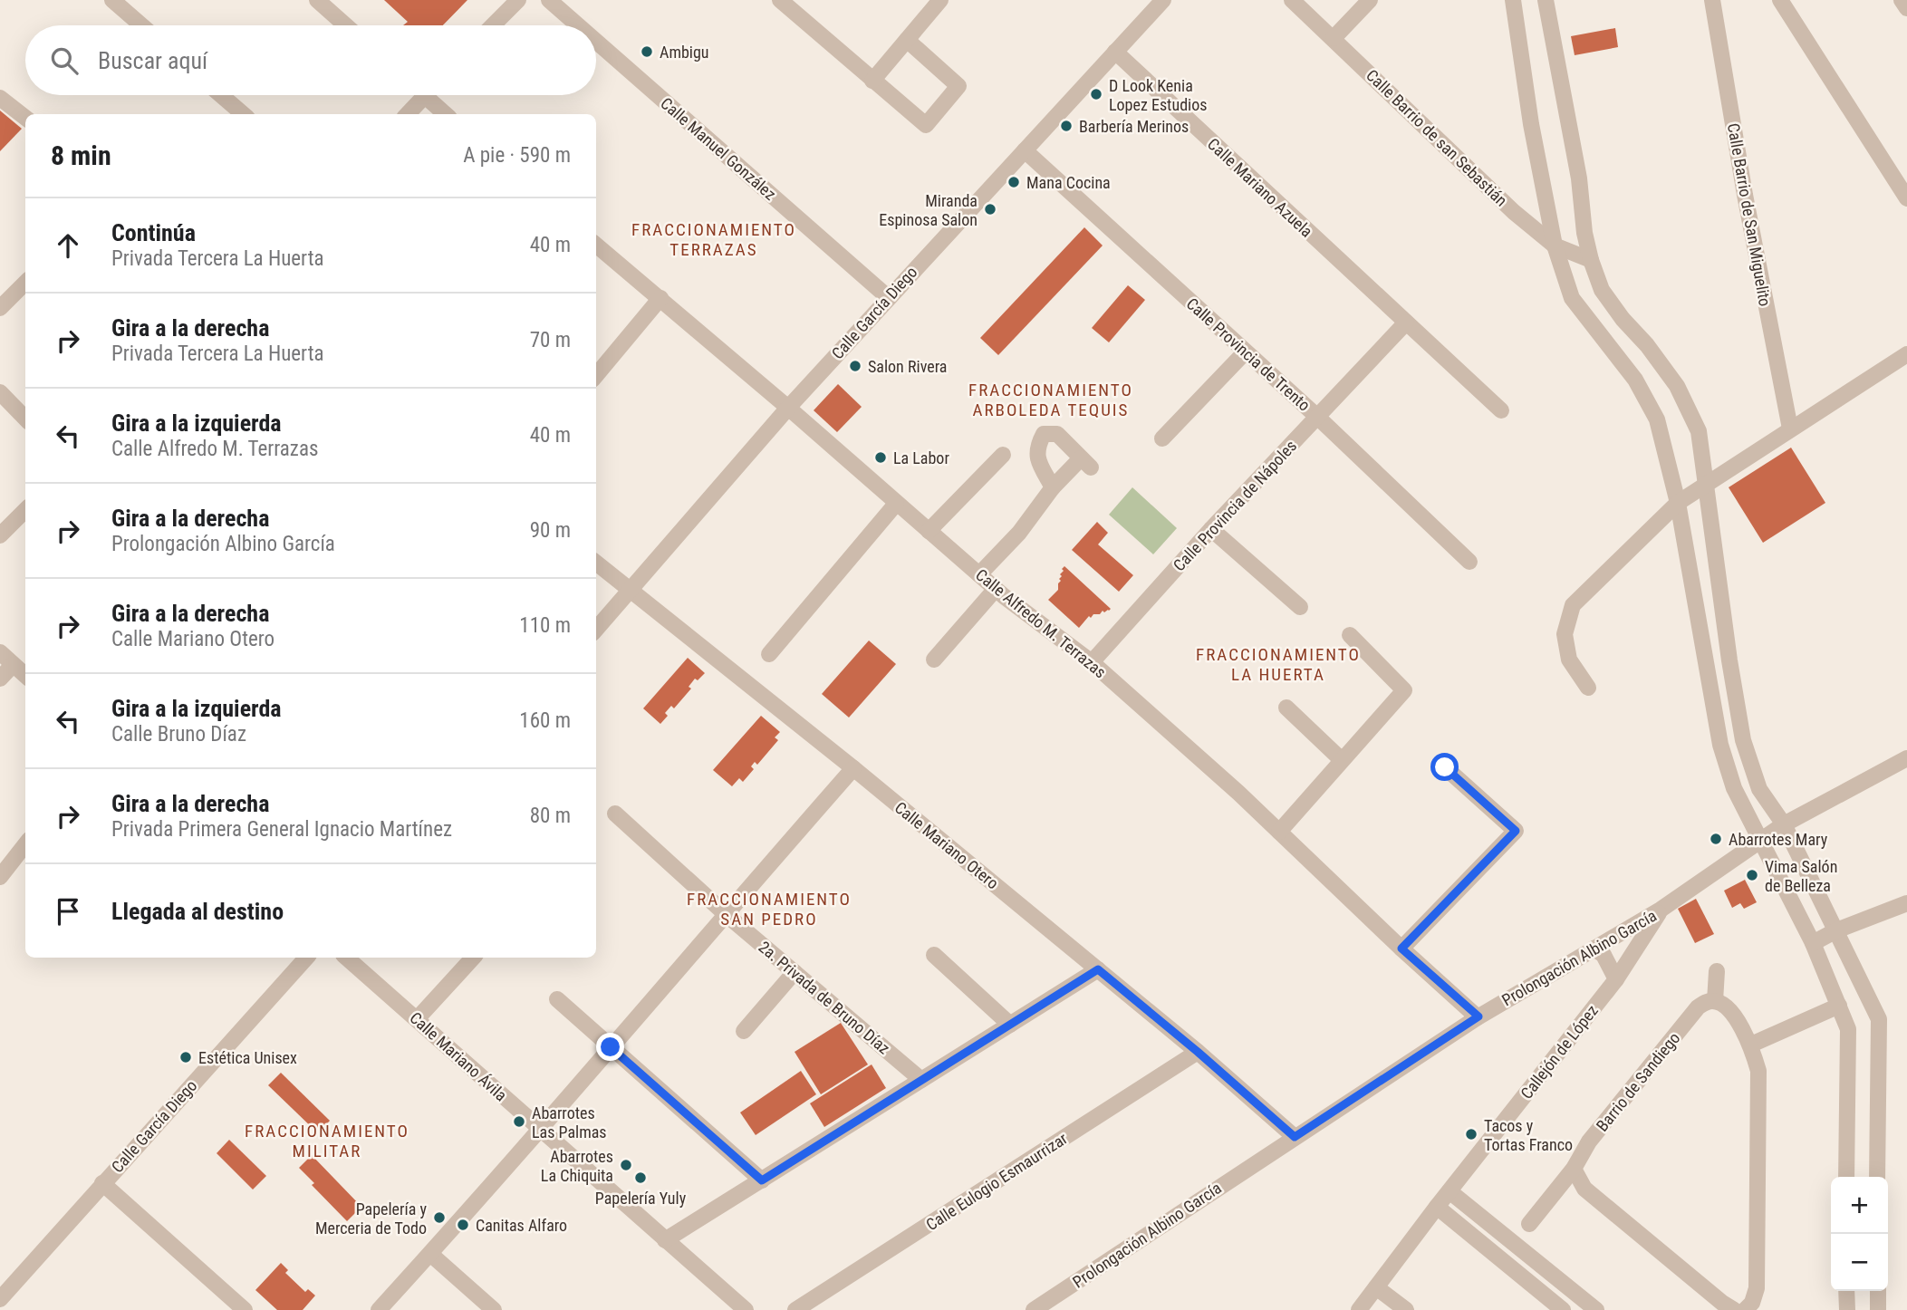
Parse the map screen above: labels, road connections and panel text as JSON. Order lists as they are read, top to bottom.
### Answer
{
  "streets": {
    "street": [
      "Calle Barrio de san Sebastián",
      "Calle Manuel González",
      "Calle Mariano Azuela",
      "Calle Barrio de San Miguelito",
      "Calle García Diego",
      "Calle Provincia de Trento",
      "Calle Provincia de Nápoles",
      "Calle Alfredo M. Terrazas",
      "Calle Mariano Otero",
      "Prolongación Albino García",
      "2a. Privada de Bruno Díaz",
      "Callejón de López",
      "Calle Mariano Ávila",
      "Barrio de Sandiego",
      "Calle Eulogio Esmaurrizar"
    ]
  },
  "crossings": [
    ["Calle Manuel González", "Calle García Diego"],
    ["Calle Mariano Azuela", "Calle García Diego"],
    ["Calle Mariano Azuela", "Calle Provincia de Nápoles"],
    ["Calle García Diego", "Calle Provincia de Trento"],
    ["Calle García Diego", "Calle Alfredo M. Terrazas"],
    ["Calle García Diego", "Calle Mariano Otero"],
    ["Calle Provincia de Trento", "Calle Provincia de Nápoles"],
    ["Calle Provincia de Nápoles", "Calle Alfredo M. Terrazas"],
    ["Calle Alfredo M. Terrazas", "Prolongación Albino García"],
    ["Calle Mariano Otero", "Prolongación Albino García"],
    ["Calle Mariano Otero", "Calle Eulogio Esmaurrizar"],
    ["Prolongación Albino García", "Callejón de López"]
  ],
  "districts": [
    "FRACCIONAMIENTO TERRAZAS",
    "FRACCIONAMIENTO ARBOLEDA TEQUIS",
    "FRACCIONAMIENTO LA HUERTA",
    "FRACCIONAMIENTO SAN PEDRO",
    "FRACCIONAMIENTO MILITAR"
  ],
  "places": [
    "Ambigu",
    "D Look Kenia Lopez Estudios",
    "Barbería Merinos",
    "Mana Cocina",
    "Miranda Espinosa Salon",
    "Salon Rivera",
    "La Labor",
    "Abarrotes Mary",
    "Vima Salón de Belleza",
    "Estética Unisex",
    "Abarrotes Las Palmas",
    "Tacos y Tortas Franco",
    "Abarrotes La Chiquita",
    "Papelería Yuly",
    "Papelería y Merceria de Todo",
    "Canitas Alfaro"
  ],
  "page": {
    "search": "Buscar aquí",
    "heading": ["8 min", "A pie · 590 m"],
    "list": [
      ["Continúa", "Privada Tercera La Huerta", "40 m"],
      ["Gira a la derecha", "Privada Tercera La Huerta", "70 m"],
      ["Gira a la izquierda", "Calle Alfredo M. Terrazas", "40 m"],
      ["Gira a la derecha", "Prolongación Albino García", "90 m"],
      ["Gira a la derecha", "Calle Mariano Otero", "110 m"],
      ["Gira a la izquierda", "Calle Bruno Díaz", "160 m"],
      ["Gira a la derecha", "Privada Primera General Ignacio Martínez", "80 m"],
      "Llegada al destino"
    ],
    "map_buttons": ["+", "−"]
  }
}
